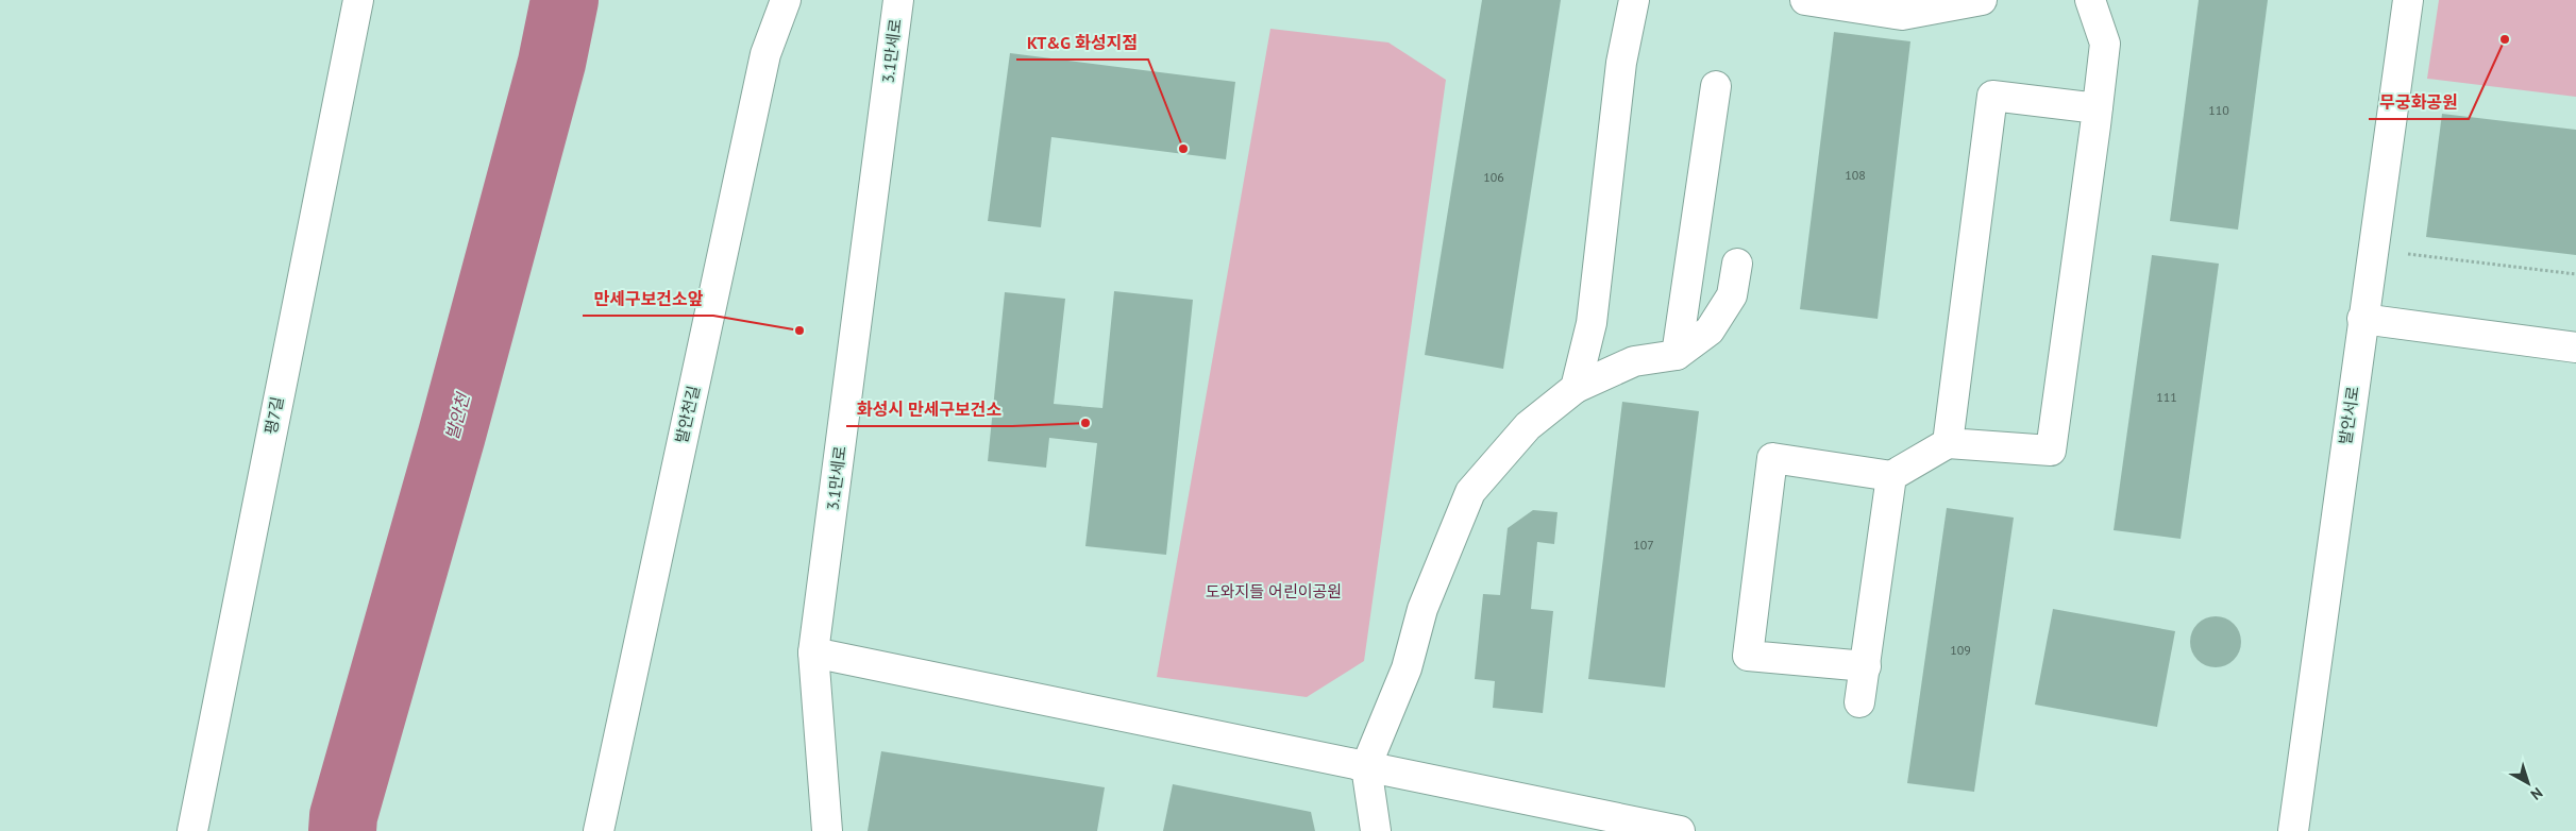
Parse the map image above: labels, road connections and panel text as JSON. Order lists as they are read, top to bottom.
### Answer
{
  "streets": {
    "street": [
      "3.1만세로",
      "발안천길",
      "평7길",
      "발안서로"
    ]
  },
  "water": ["발안천"],
  "parks": ["도와지들 어린이공원"],
  "places": [
    "무궁화공원",
    "KT&G 화성지점",
    "만세구보건소앞",
    "화성시 만세구보건소"
  ],
  "house_numbers": [
    "110",
    "108",
    "106",
    "111",
    "107",
    "109"
  ],
  "north": "bottom right"
}
